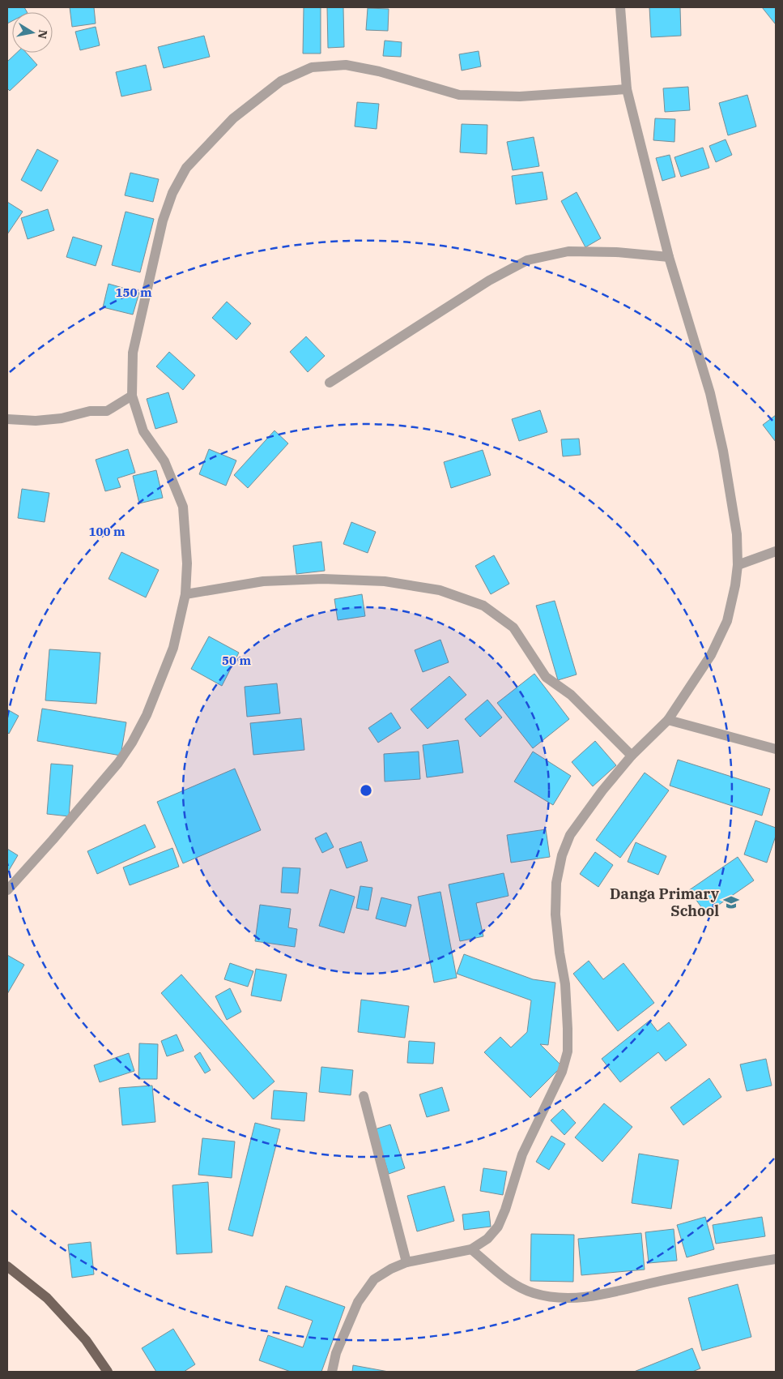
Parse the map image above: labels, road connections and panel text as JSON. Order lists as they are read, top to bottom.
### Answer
{
  "places": {
    "school or university": ["Danga Primary School"]
  },
  "north": "right",
  "rings": ["150 m", "100 m", "50 m"]
}
